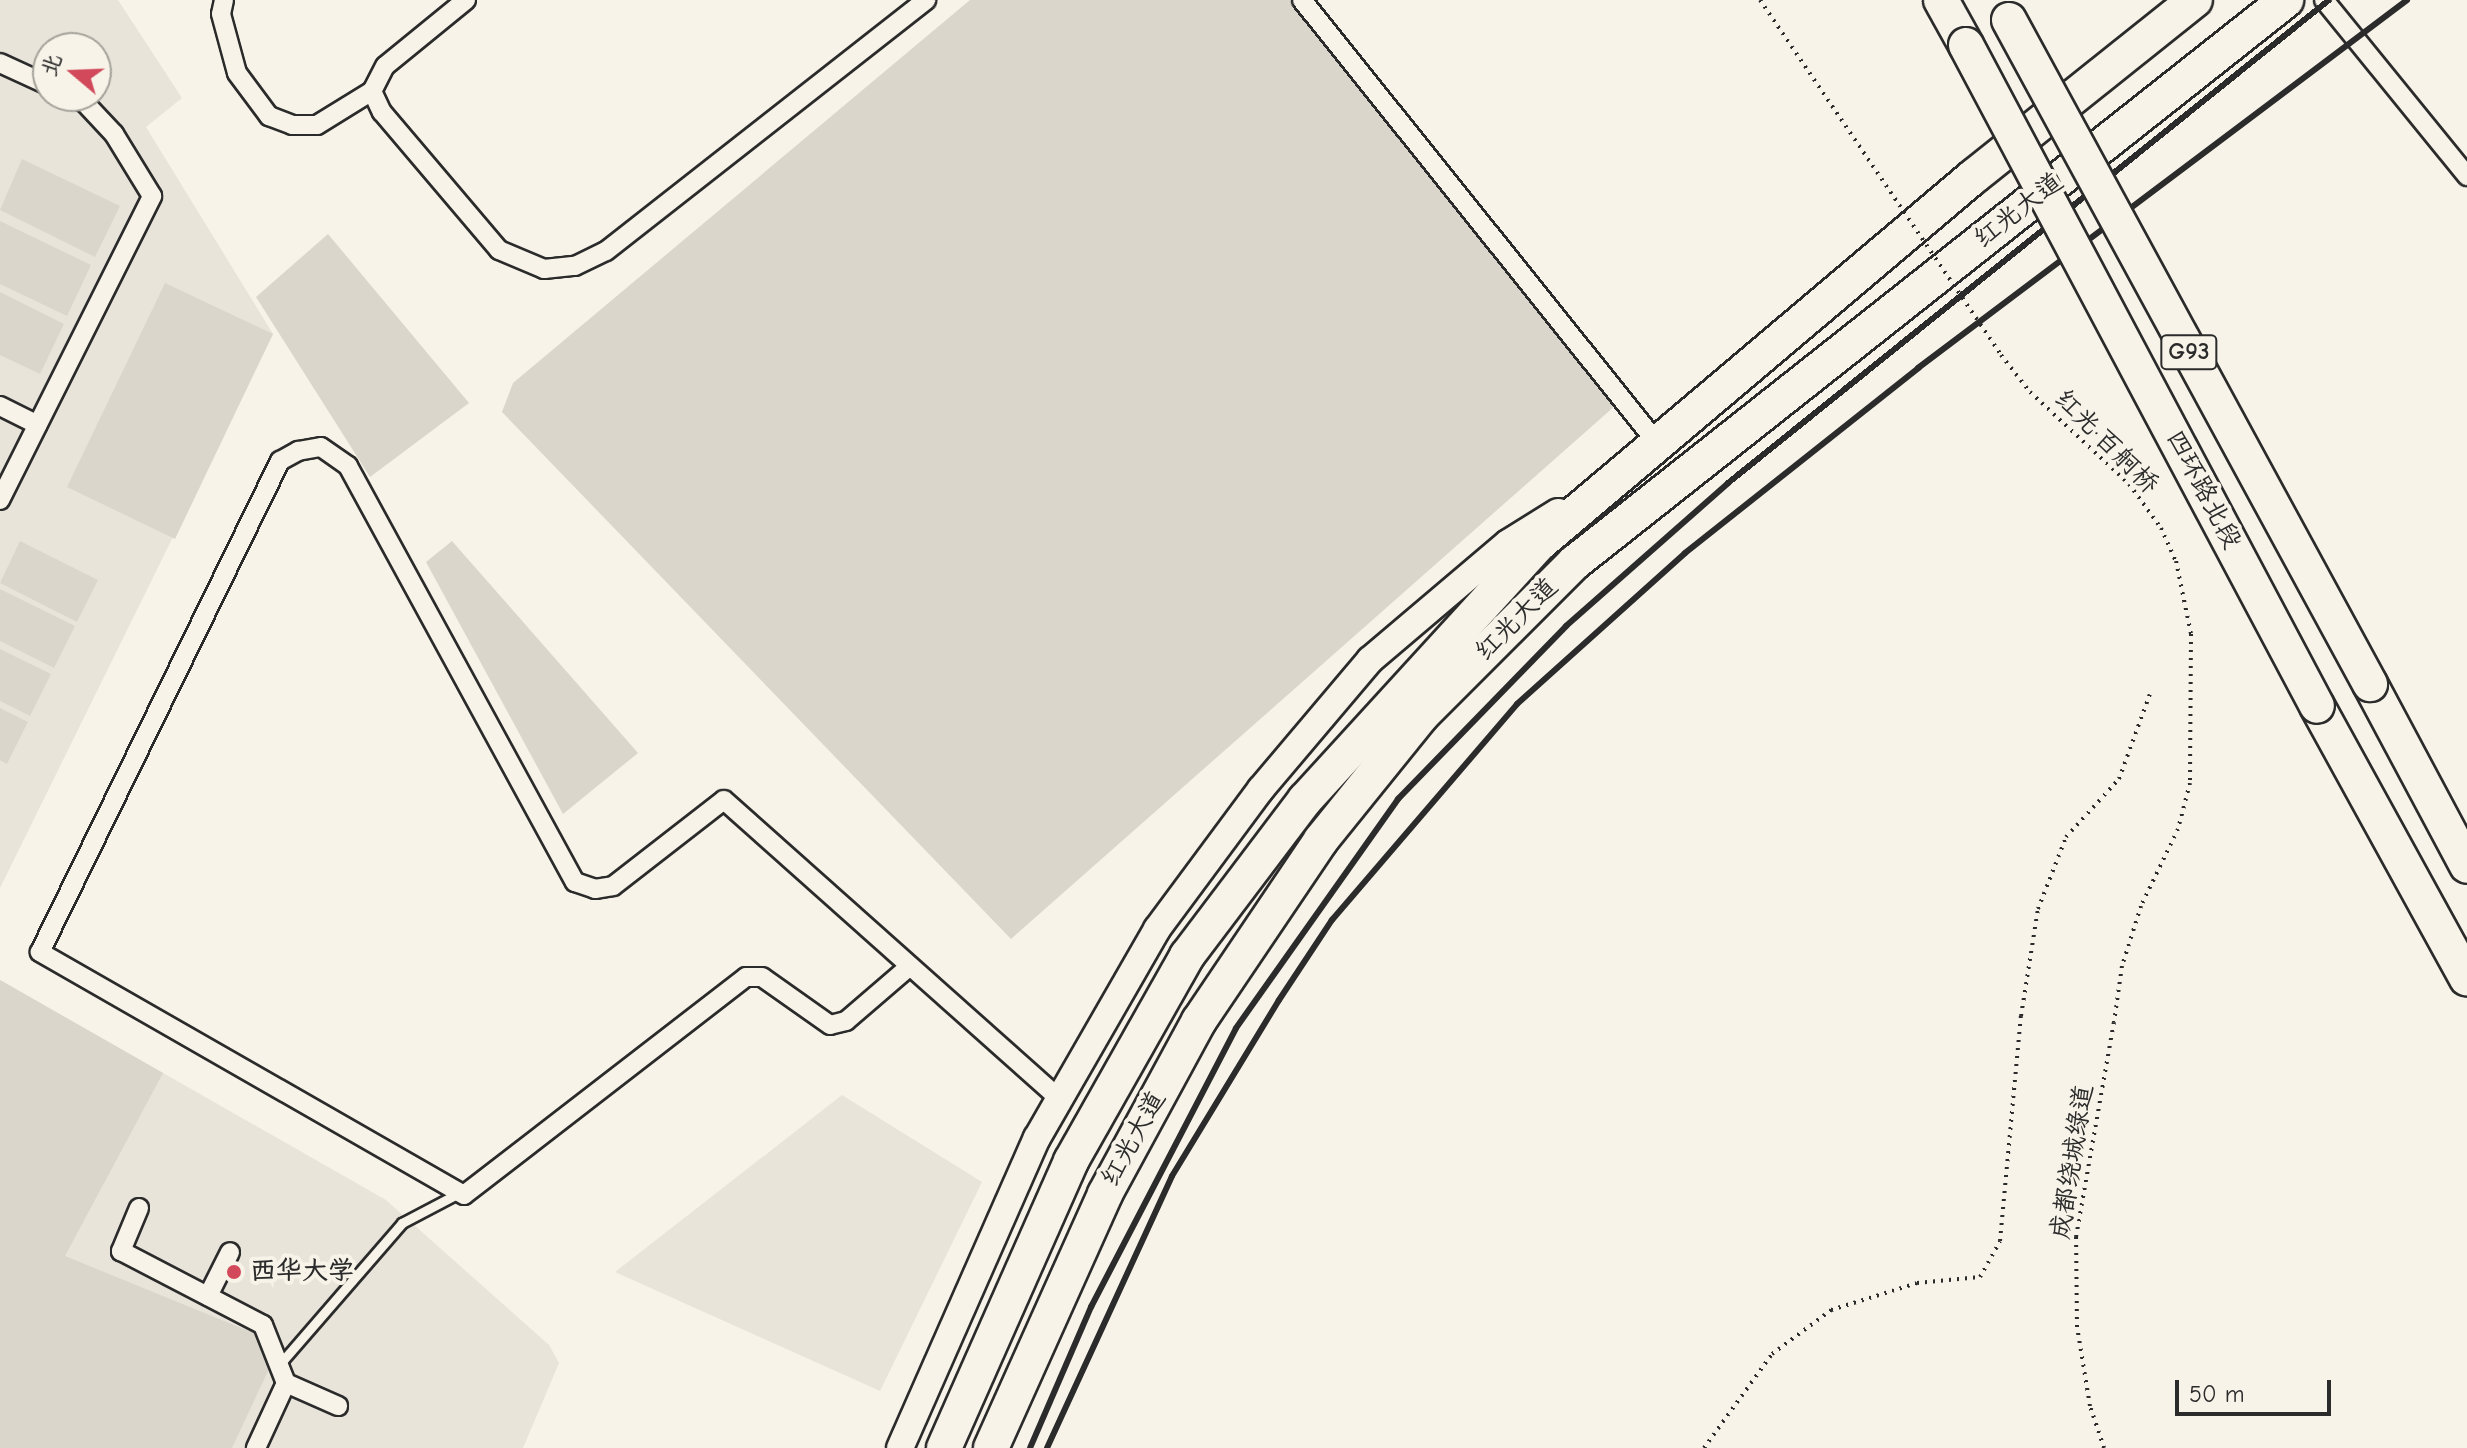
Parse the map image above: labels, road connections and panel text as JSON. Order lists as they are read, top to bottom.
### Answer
{
  "streets": {
    "highway": ["红光大道", "G93", "四环路北段"],
    "path": ["红光·百舸桥", "成都绕城绿道"]
  },
  "crossings": [
    ["红光·百舸桥", "成都绕城绿道"]
  ],
  "places": ["西华大学"],
  "scale_bar": "50 m",
  "north": "left"
}
